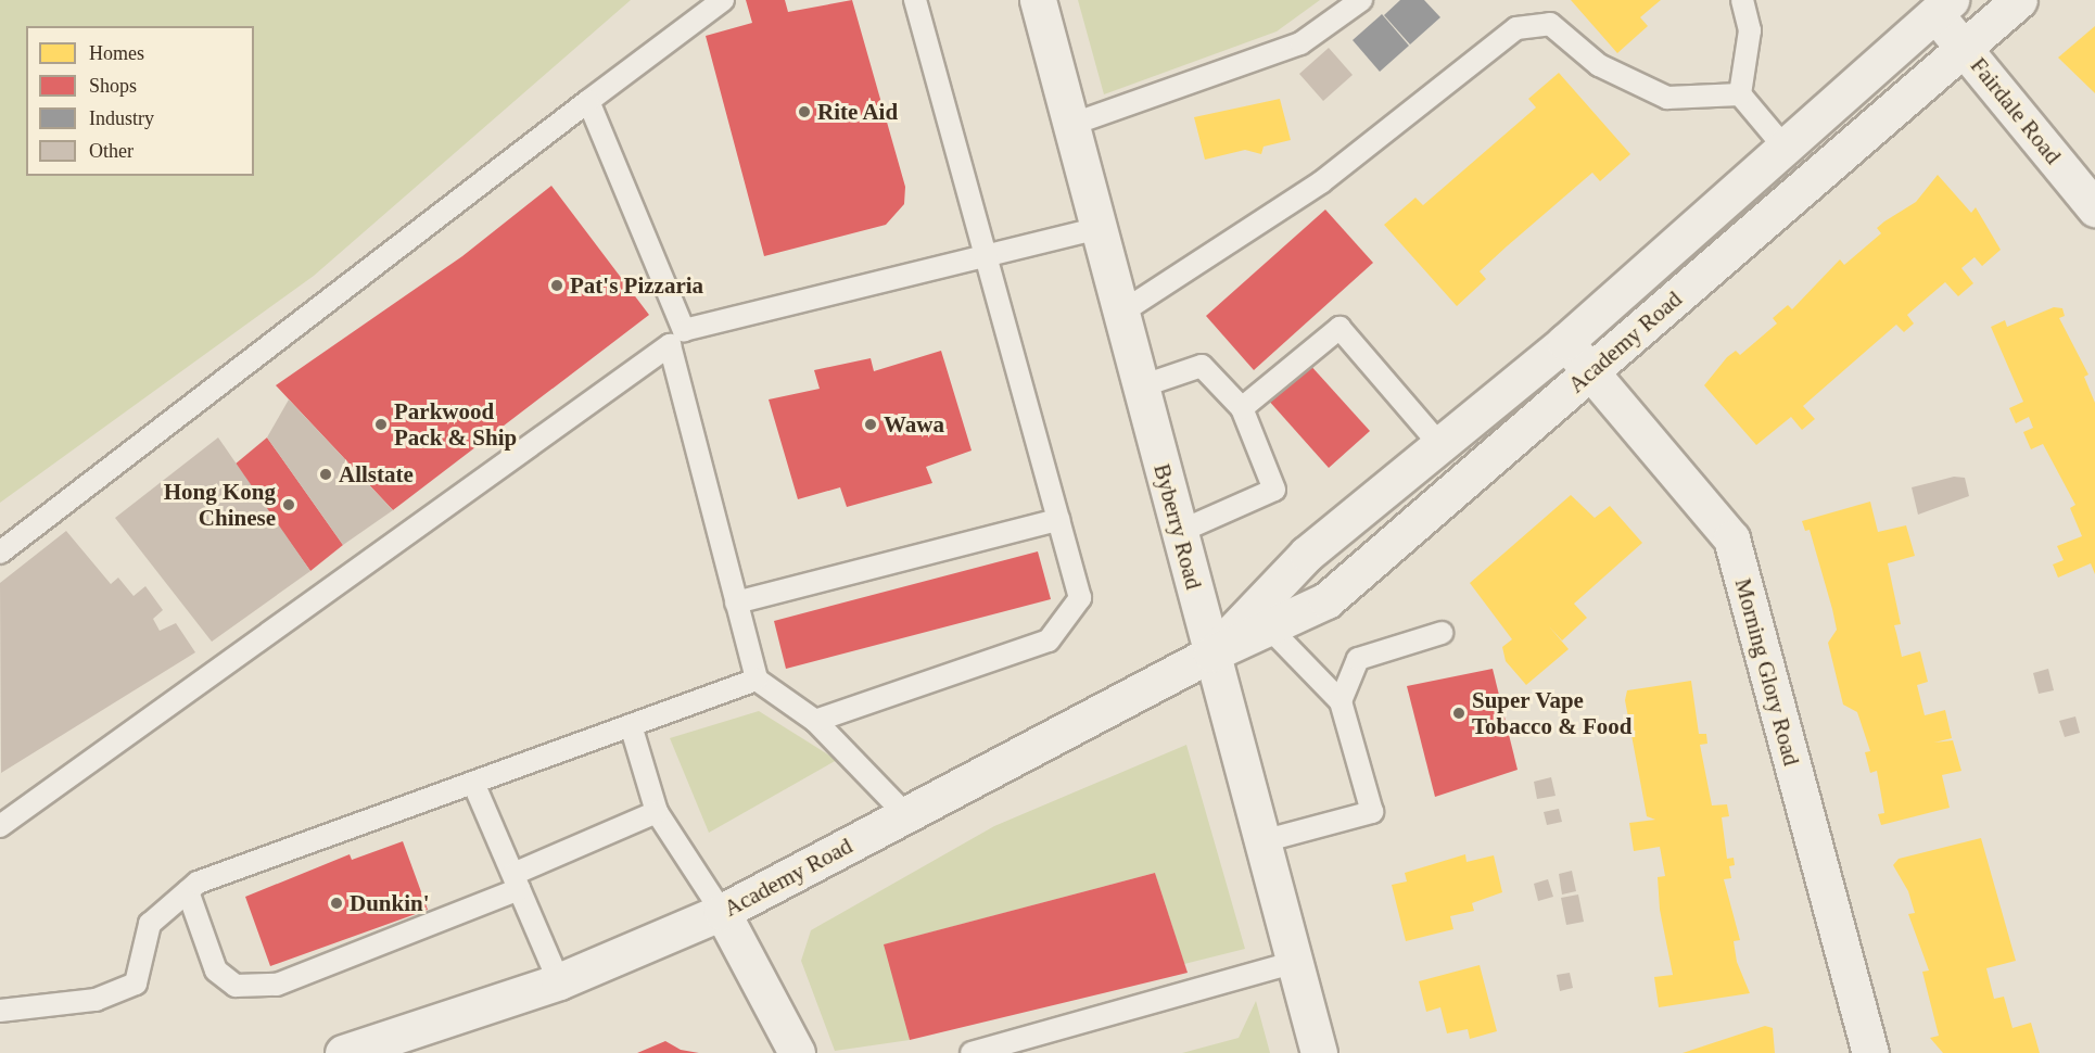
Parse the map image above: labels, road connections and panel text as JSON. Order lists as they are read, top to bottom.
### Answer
{
  "streets": {
    "main road": [
      "Fairdale Road",
      "Academy Road",
      "Byberry Road",
      "Morning Glory Road"
    ]
  },
  "crossings": [
    ["Fairdale Road", "Academy Road"],
    ["Academy Road", "Byberry Road"],
    ["Academy Road", "Morning Glory Road"]
  ],
  "places": [
    "Rite Aid",
    "Pat's Pizzaria",
    "Parkwood Pack & Ship",
    "Wawa",
    "Allstate",
    "Hong Kong Chinese",
    "Super Vape Tobacco & Food",
    "Dunkin'"
  ],
  "legend": [
    "Homes",
    "Shops",
    "Industry",
    "Other"
  ]
}
